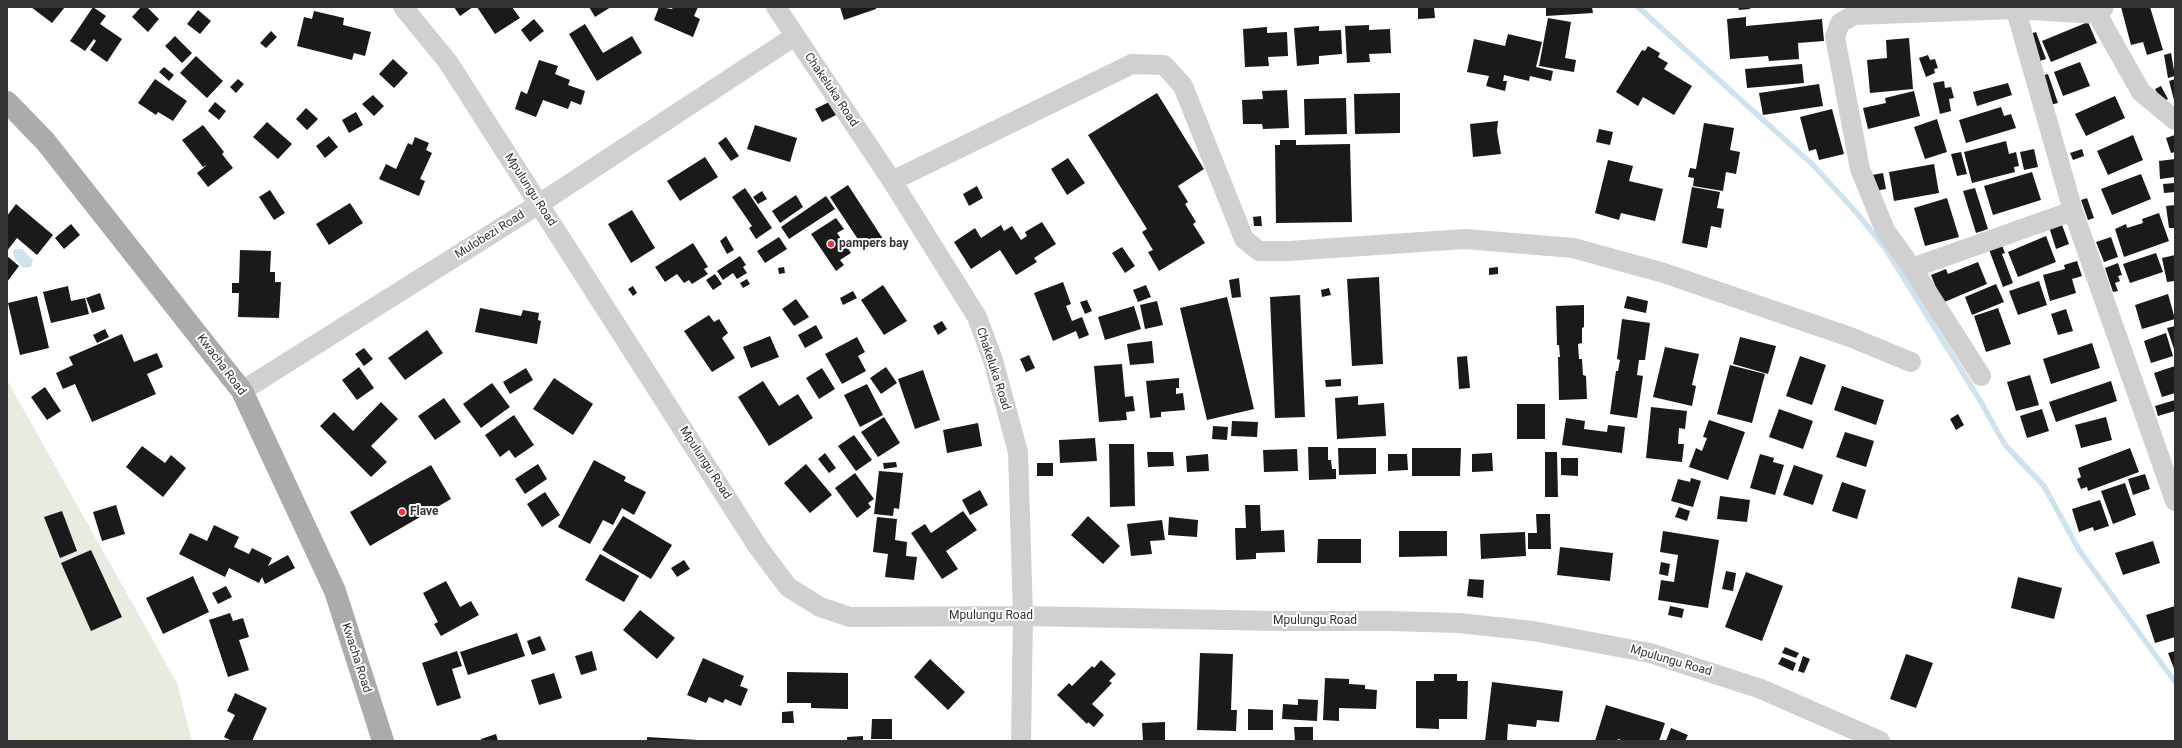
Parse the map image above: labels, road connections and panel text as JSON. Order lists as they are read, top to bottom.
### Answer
{
  "streets": {
    "main road": ["Kwacha Road"],
    "street": ["Chakeluka Road", "Mpulungu Road", "Mulobezi Road"]
  },
  "crossings": [
    ["Chakeluka Road", "Mpulungu Road"],
    ["Chakeluka Road", "Mulobezi Road"],
    ["Mpulungu Road", "Mulobezi Road"],
    ["Mulobezi Road", "Kwacha Road"]
  ],
  "places": ["pampers bay", "Flave"]
}
